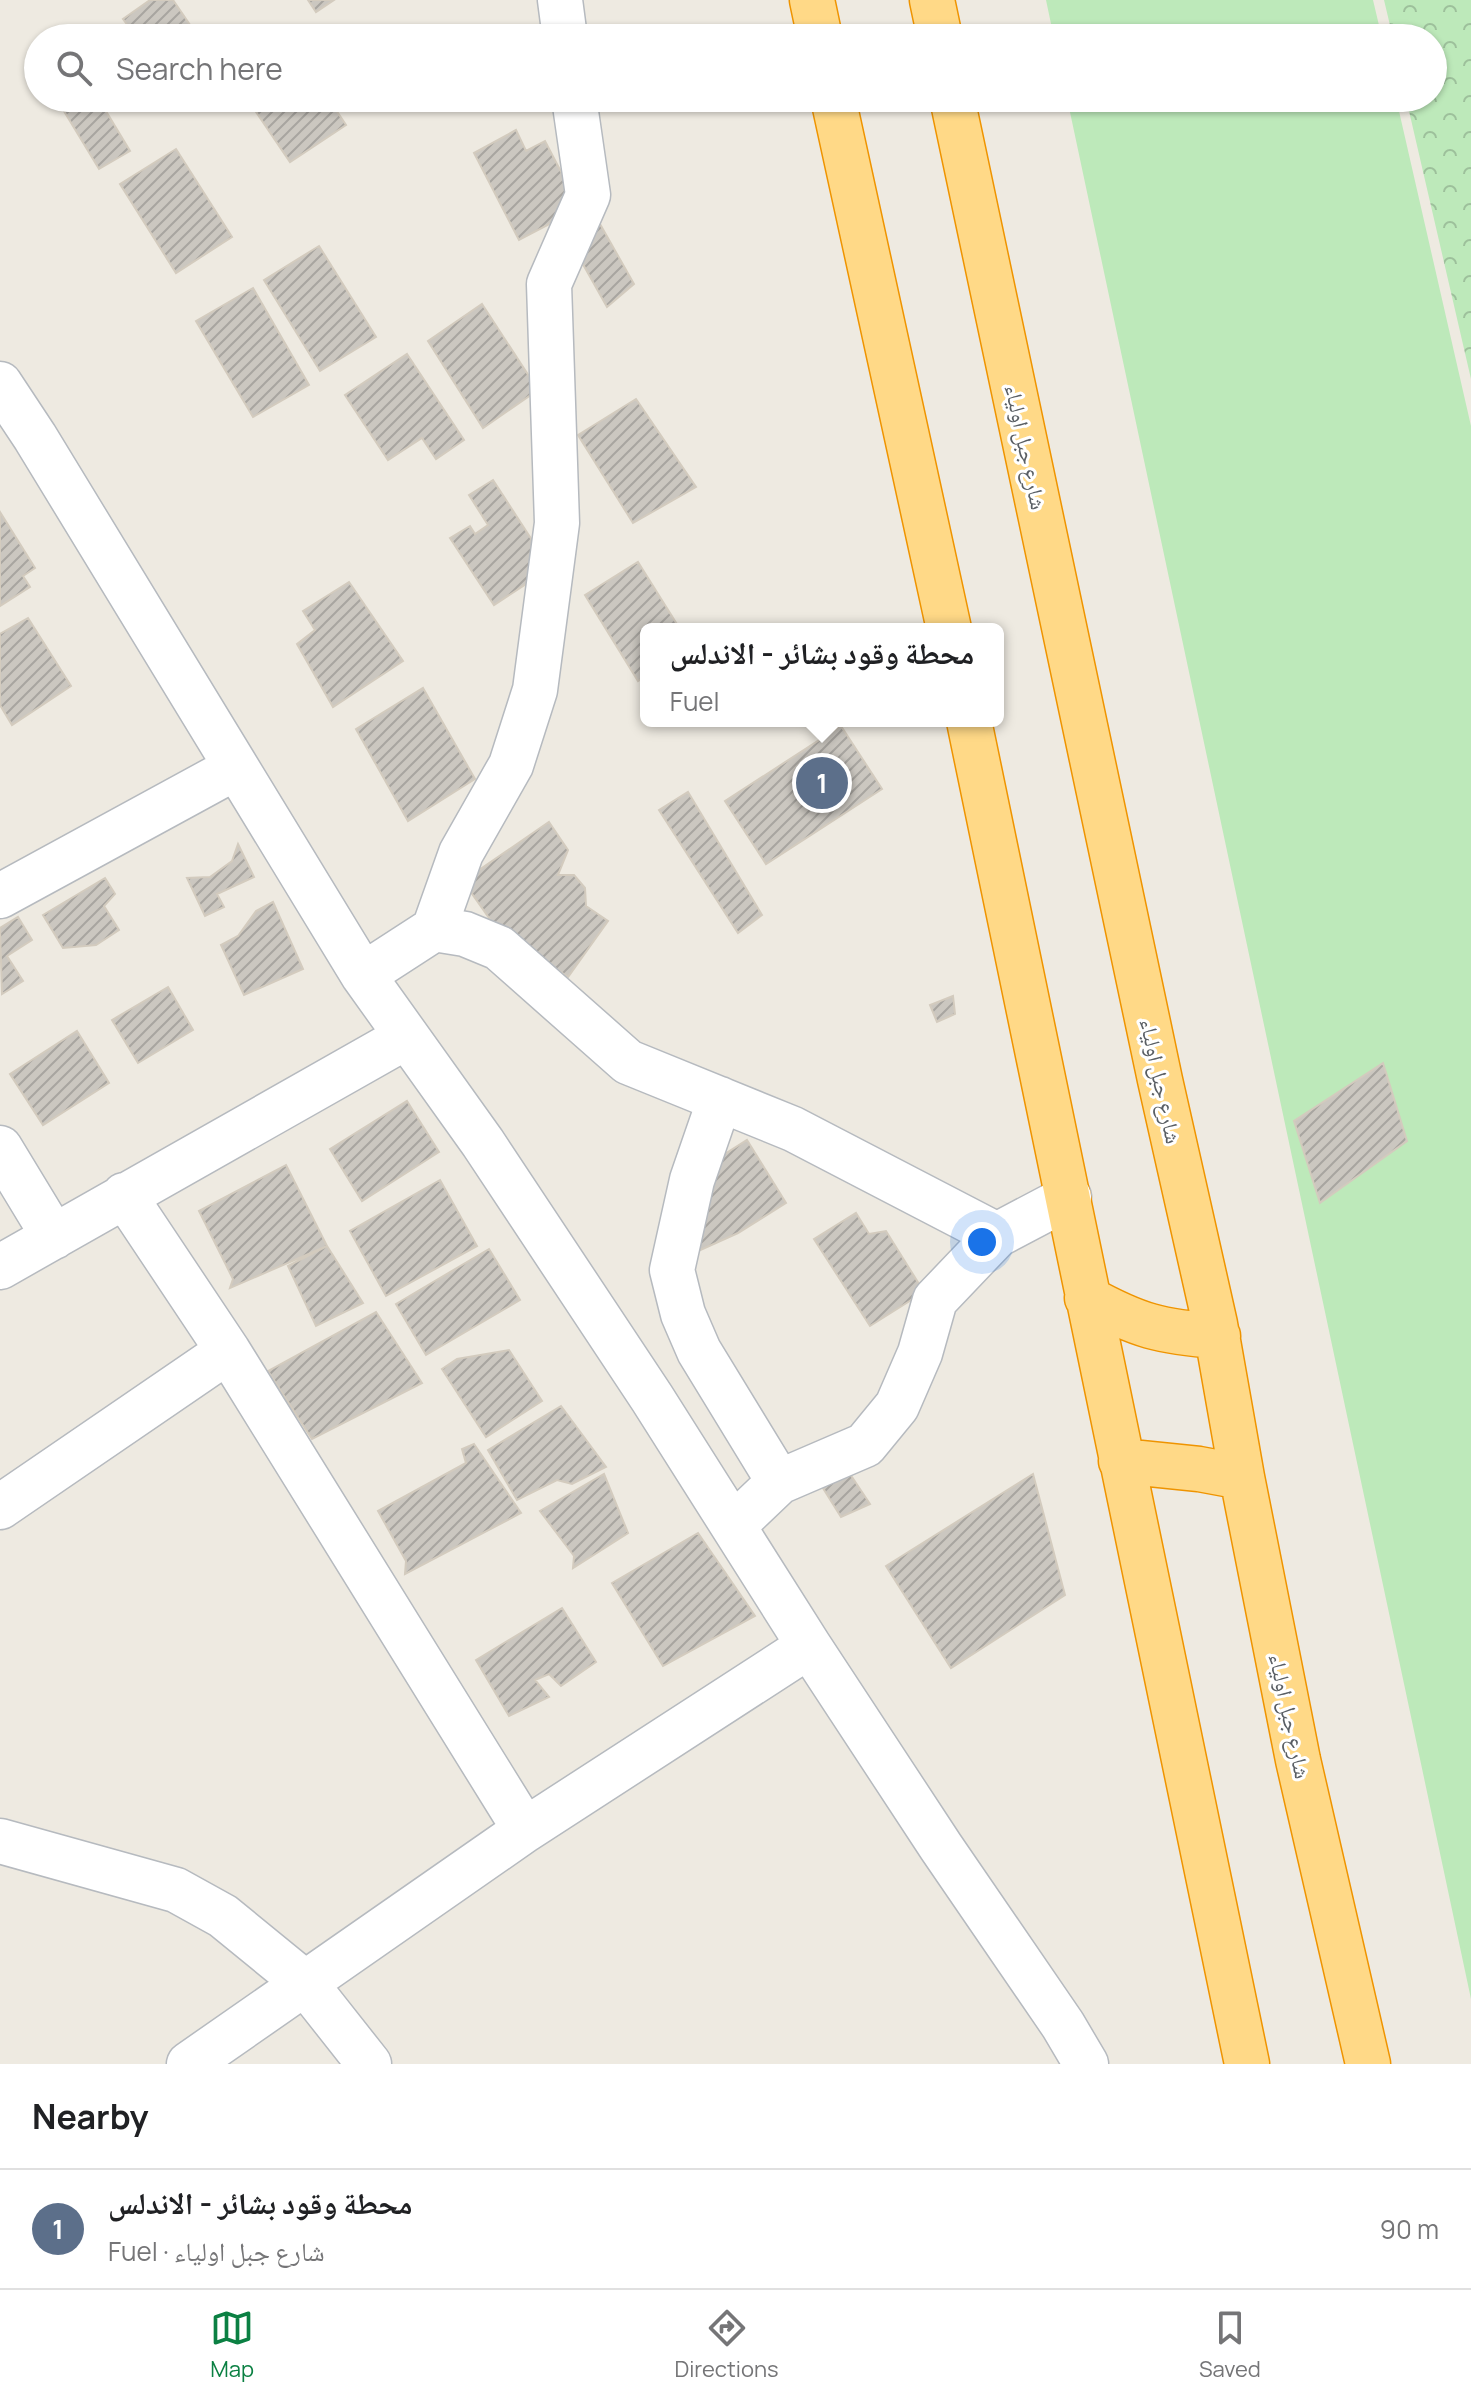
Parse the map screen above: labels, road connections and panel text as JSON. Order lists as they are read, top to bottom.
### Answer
{
  "streets": {
    "highway": ["شارع جبل اولياء"]
  },
  "page": {
    "search": "Search here",
    "popup": ["محطة وقود بشائر - الاندلس", "Fuel"],
    "pins": "1",
    "heading": "Nearby",
    "list": [
      {
        "mark": "1",
        "name": "محطة وقود بشائر - الاندلس",
        "note": "Fuel · شارع جبل اولياء",
        "value": "90 m"
      }
    ],
    "nav": ["Map", "Directions", "Saved"]
  }
}
